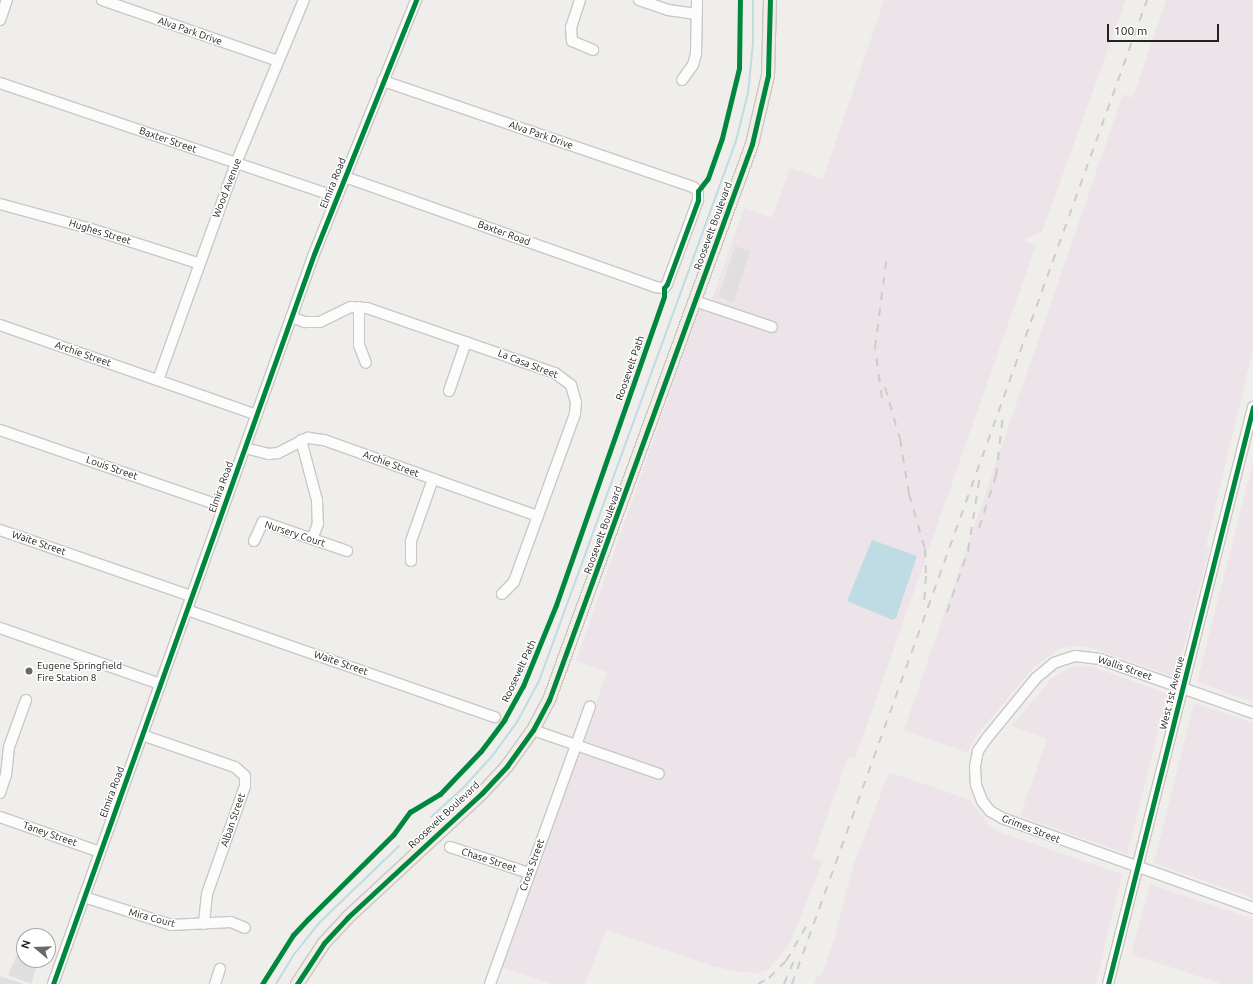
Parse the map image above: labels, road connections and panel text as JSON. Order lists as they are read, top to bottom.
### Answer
{
  "streets": {
    "main road": ["Roosevelt Boulevard"],
    "street": [
      "Alva Park Drive",
      "Baxter Street",
      "Elmira Road",
      "Wood Avenue",
      "Hughes Street",
      "Baxter Road",
      "Archie Street",
      "La Casa Street",
      "Louis Street",
      "Nursery Court",
      "Waite Street",
      "Wallis Street",
      "West 1st Avenue",
      "Alban Street",
      "Grimes Street",
      "Taney Street",
      "Chase Street",
      "Cross Street",
      "Mira Court"
    ],
    "cycle path": ["Roosevelt Path"]
  },
  "crossings": [
    ["Alva Park Drive", "Elmira Road"],
    ["Alva Park Drive", "Wood Avenue"],
    ["Alva Park Drive", "Baxter Road"],
    ["Baxter Street", "Elmira Road"],
    ["Baxter Street", "Wood Avenue"],
    ["Elmira Road", "Baxter Road"],
    ["Elmira Road", "Archie Street"],
    ["Elmira Road", "La Casa Street"],
    ["Elmira Road", "Louis Street"],
    ["Elmira Road", "Waite Street"],
    ["Elmira Road", "Alban Street"],
    ["Elmira Road", "Taney Street"],
    ["Elmira Road", "Mira Court"],
    ["Wood Avenue", "Hughes Street"],
    ["Wood Avenue", "Archie Street"],
    ["Archie Street", "La Casa Street"],
    ["Archie Street", "Nursery Court"],
    ["Wallis Street", "West 1st Avenue"],
    ["Wallis Street", "Grimes Street"],
    ["West 1st Avenue", "Grimes Street"],
    ["Alban Street", "Mira Court"],
    ["Chase Street", "Cross Street"]
  ],
  "places": ["Eugene Springfield Fire Station 8"],
  "scale_bar": "100 m",
  "north": "left"
}
